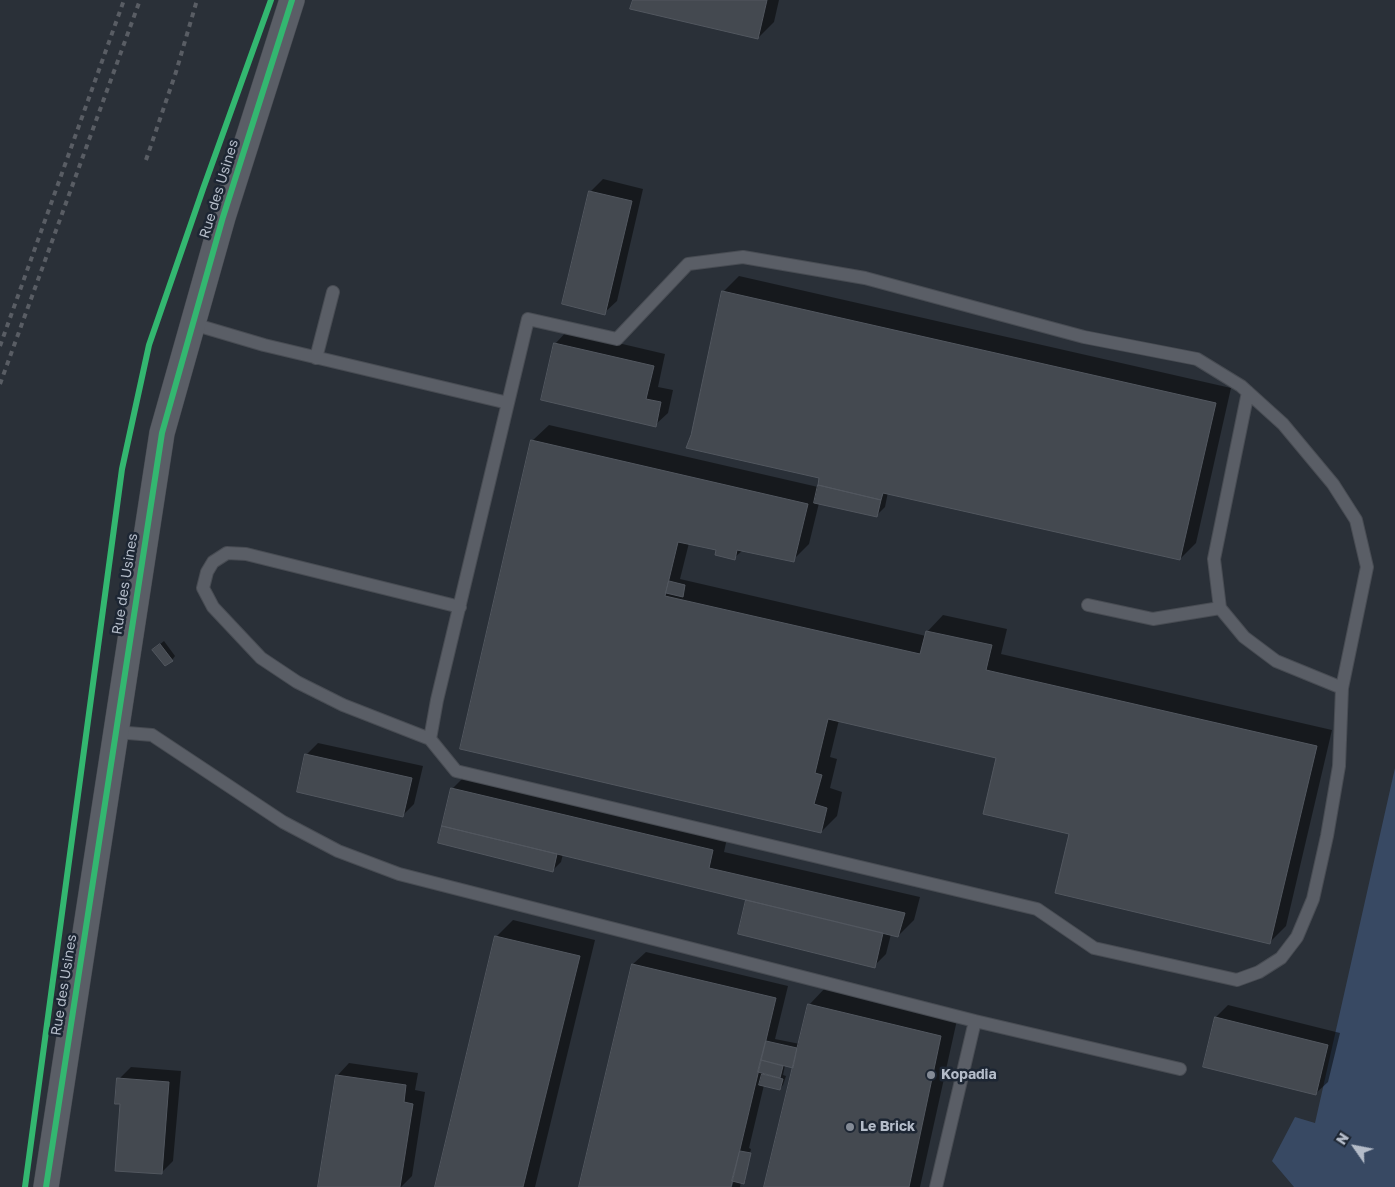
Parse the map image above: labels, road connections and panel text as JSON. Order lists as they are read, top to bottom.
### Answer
{
  "streets": {
    "street": ["Rue des Usines"]
  },
  "places": ["Kopadia", "Le Brick"],
  "north": "top left"
}
